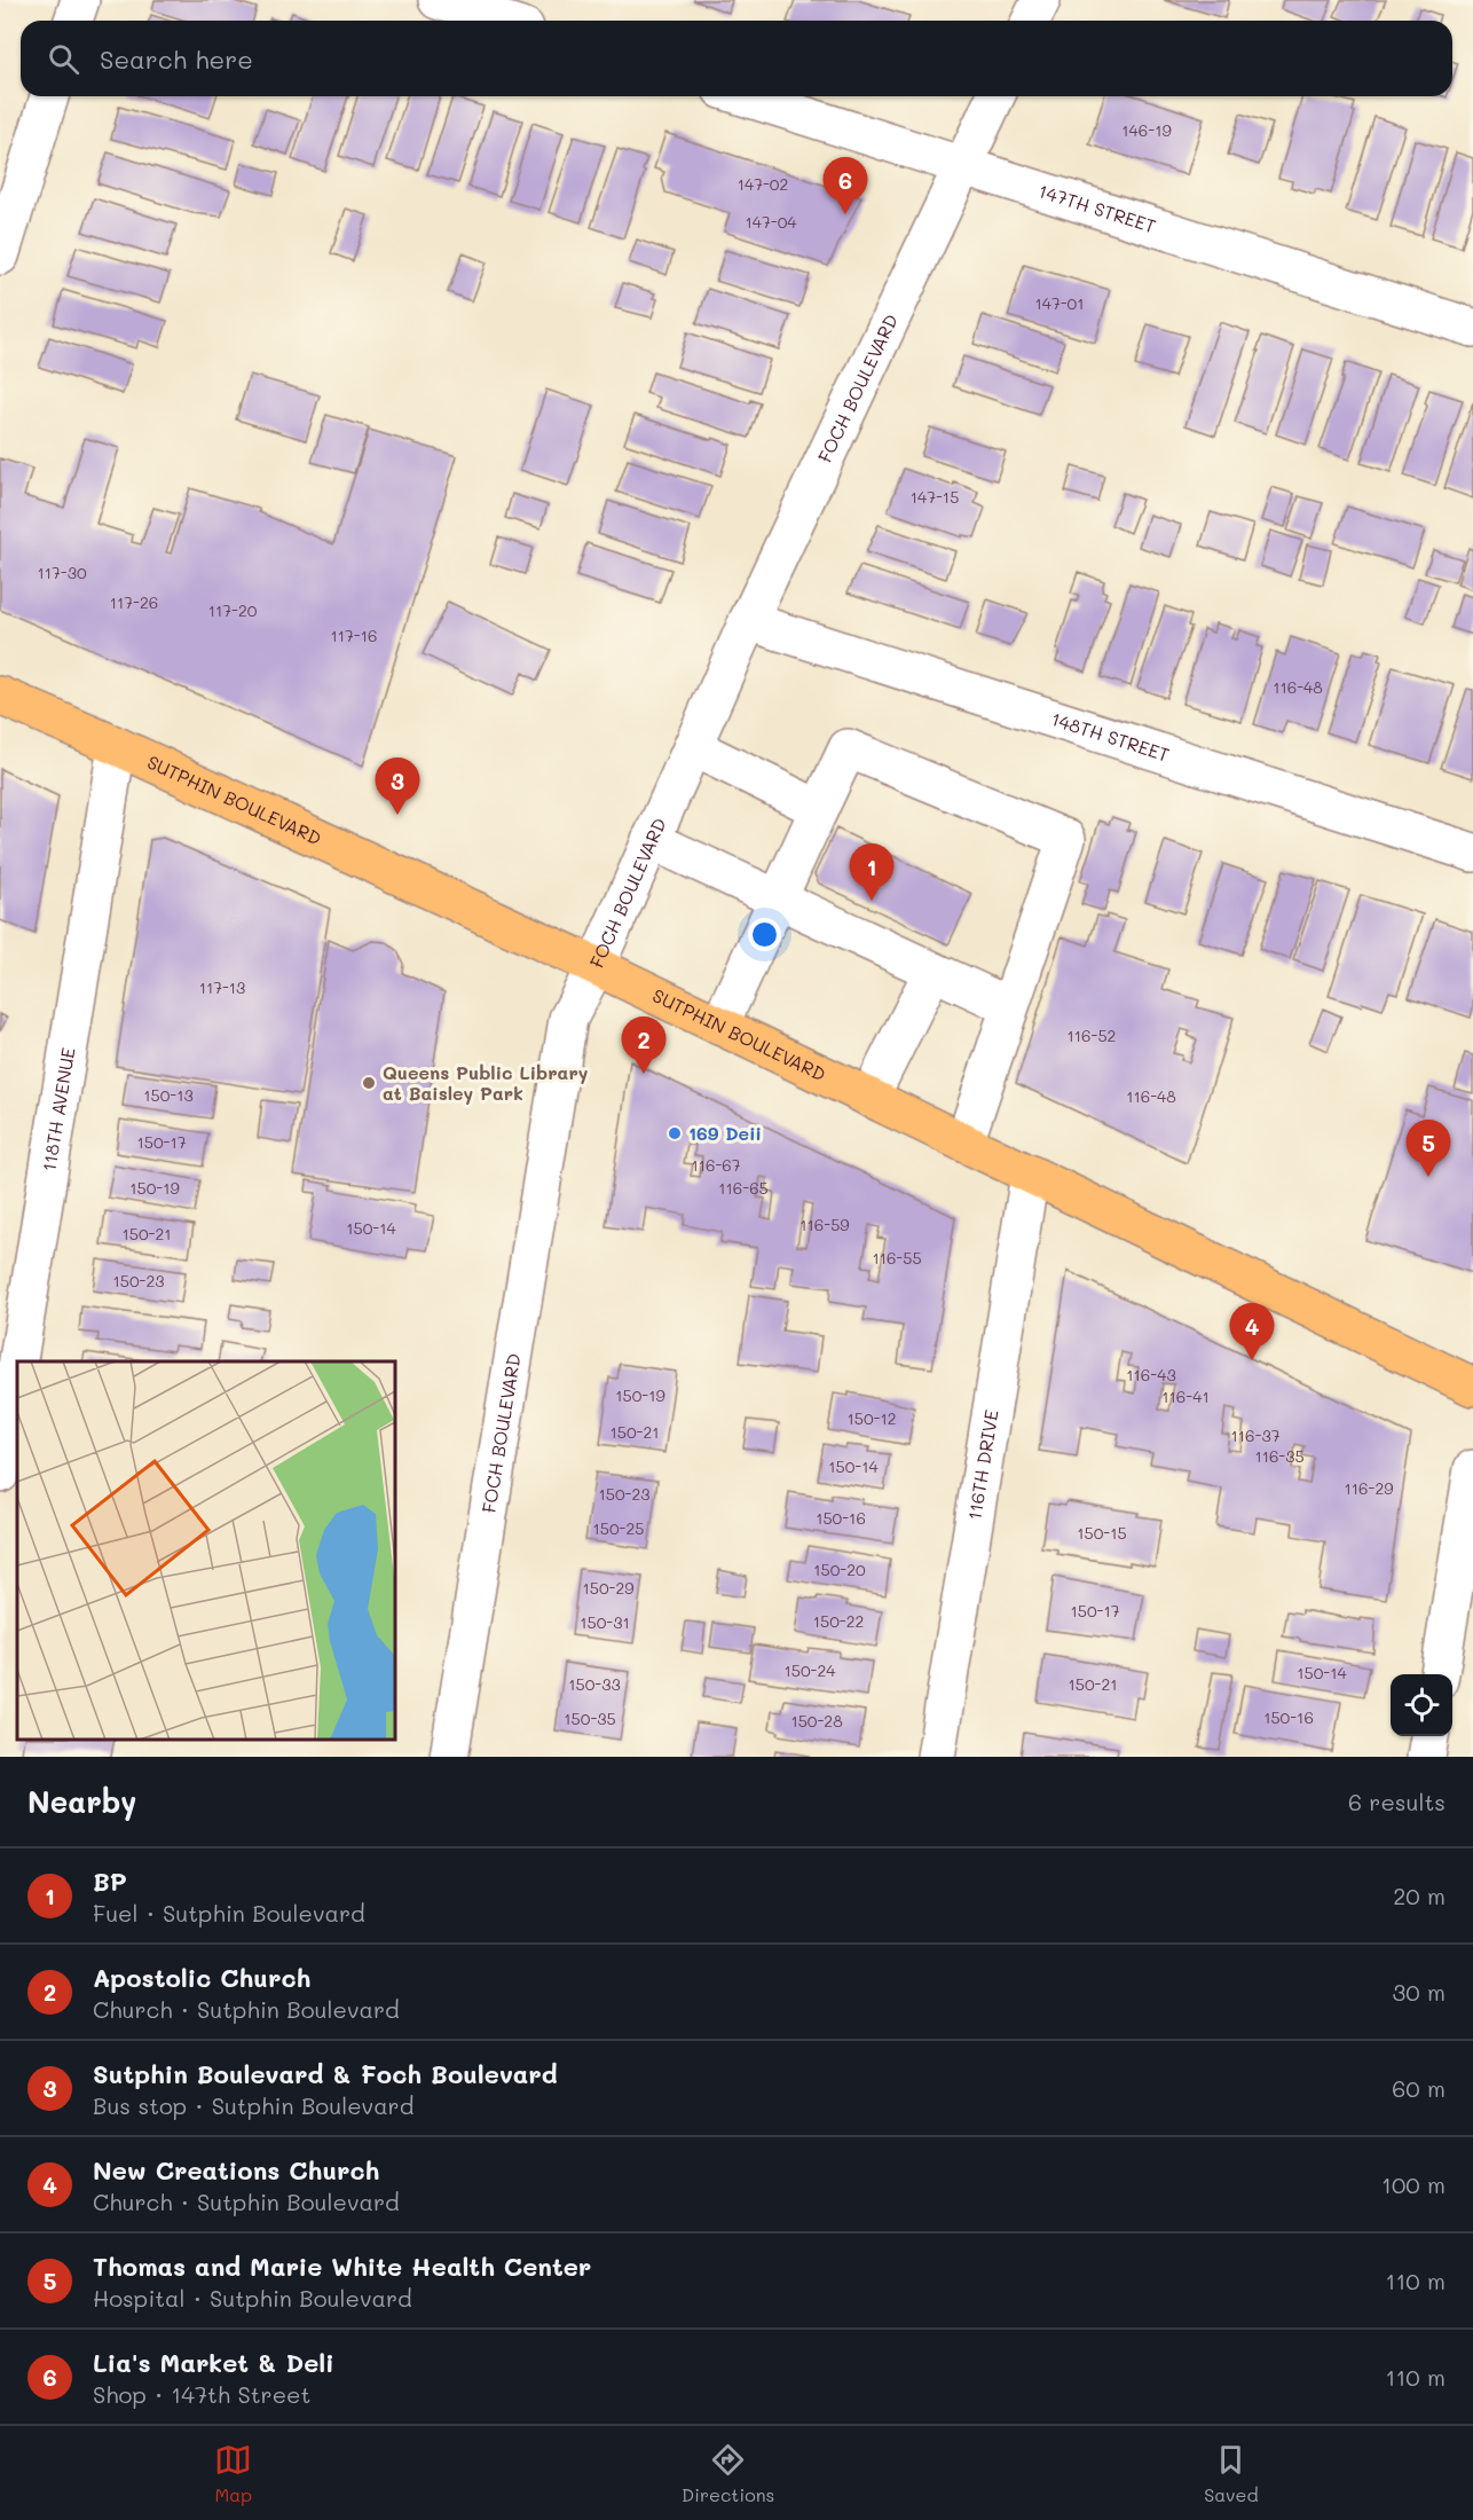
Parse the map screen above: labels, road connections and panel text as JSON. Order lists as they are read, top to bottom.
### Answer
{
  "streets": {
    "main road": ["SUTPHIN BOULEVARD"],
    "street": [
      "147TH STREET",
      "FOCH BOULEVARD",
      "148TH STREET",
      "118TH AVENUE",
      "116TH DRIVE"
    ]
  },
  "crossings": [
    ["147TH STREET", "FOCH BOULEVARD"],
    ["FOCH BOULEVARD", "148TH STREET"],
    ["FOCH BOULEVARD", "SUTPHIN BOULEVARD"],
    ["SUTPHIN BOULEVARD", "118TH AVENUE"],
    ["SUTPHIN BOULEVARD", "116TH DRIVE"]
  ],
  "places": ["Queens Public Library at Baisley Park", "169 Deii"],
  "house_numbers": [
    "146-19",
    "147-02",
    "147-04",
    "147-01",
    "147-15",
    "117-30",
    "117-26",
    "117-20",
    "117-16",
    "116-48",
    "117-13",
    "116-52",
    "150-13",
    "116-48",
    "150-17",
    "116-67",
    "150-19",
    "116-65",
    "116-59",
    "150-14",
    "150-21",
    "116-55",
    "150-23",
    "116-43",
    "150-19",
    "116-41",
    "150-12",
    "150-21",
    "116-37",
    "116-35",
    "150-14",
    "116-29",
    "150-23",
    "150-16",
    "150-25",
    "150-15",
    "150-20",
    "150-29",
    "150-17",
    "150-22",
    "150-31",
    "150-24",
    "150-14",
    "150-33",
    "150-21",
    "150-16",
    "150-35",
    "150-28"
  ],
  "page": {
    "search": "Search here",
    "pins": [
      "6",
      "3",
      "1",
      "2",
      "5",
      "4"
    ],
    "heading": ["Nearby", "6 results"],
    "list": [
      {
        "mark": "1",
        "name": "BP",
        "note": "Fuel · Sutphin Boulevard",
        "value": "20 m"
      },
      {
        "mark": "2",
        "name": "Apostolic Church",
        "note": "Church · Sutphin Boulevard",
        "value": "30 m"
      },
      {
        "mark": "3",
        "name": "Sutphin Boulevard & Foch Boulevard",
        "note": "Bus stop · Sutphin Boulevard",
        "value": "60 m"
      },
      {
        "mark": "4",
        "name": "New Creations Church",
        "note": "Church · Sutphin Boulevard",
        "value": "100 m"
      },
      {
        "mark": "5",
        "name": "Thomas and Marie White Health Center",
        "note": "Hospital · Sutphin Boulevard",
        "value": "110 m"
      },
      {
        "mark": "6",
        "name": "Lia's Market & Deli",
        "note": "Shop · 147th Street",
        "value": "110 m"
      }
    ],
    "nav": ["Map", "Directions", "Saved"]
  }
}
